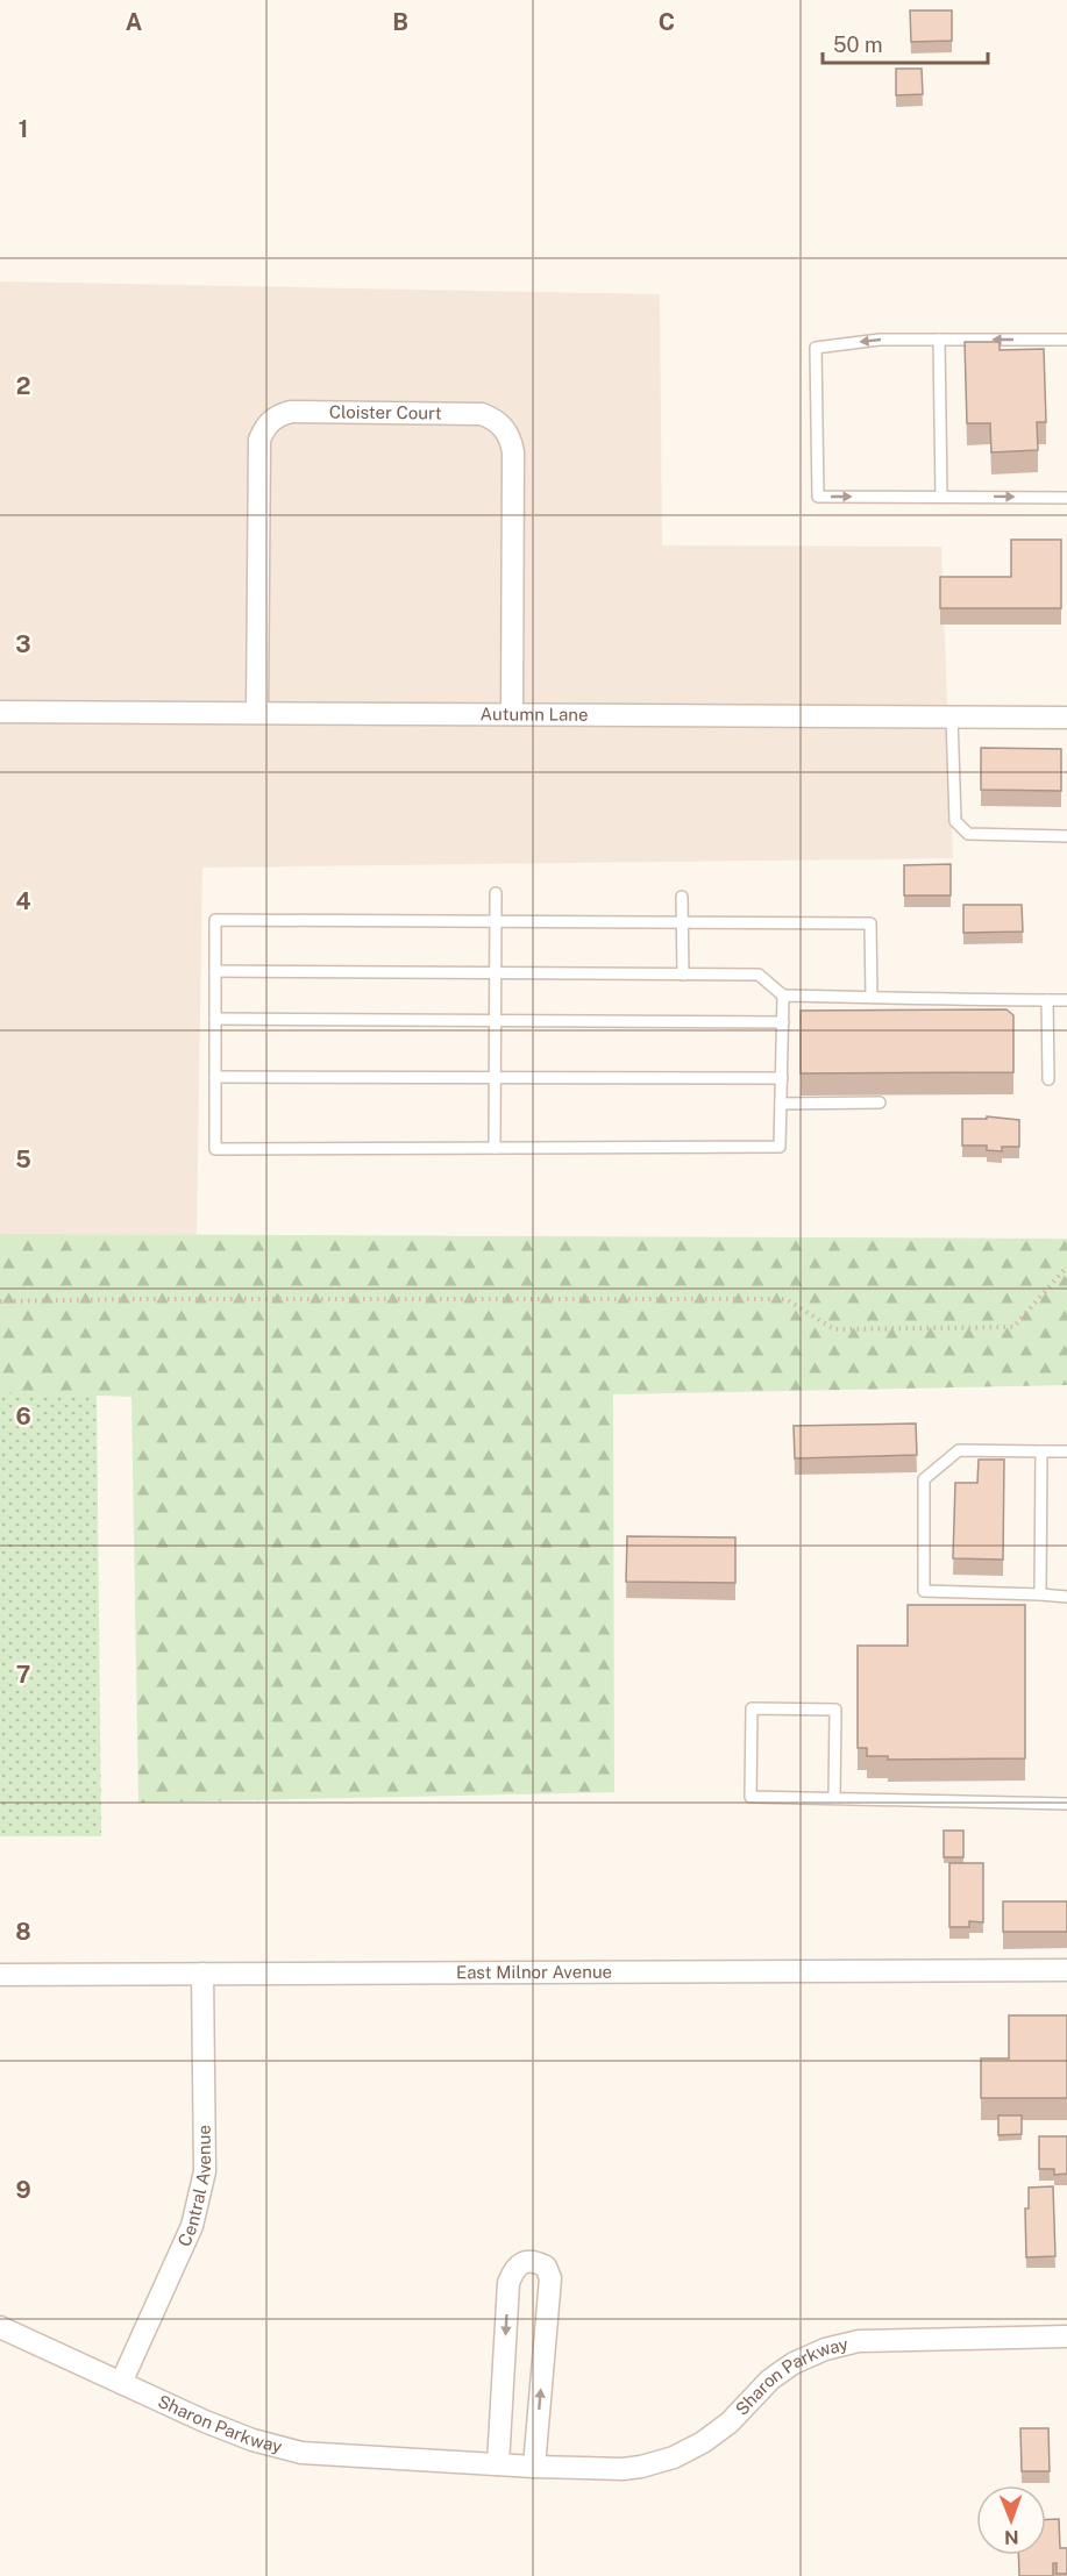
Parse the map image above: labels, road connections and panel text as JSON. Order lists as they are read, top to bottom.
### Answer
{
  "streets": {
    "street": [
      "Cloister Court",
      "Autumn Lane",
      "East Milnor Avenue",
      "Central Avenue",
      "Sharon Parkway"
    ]
  },
  "crossings": [
    ["Cloister Court", "Autumn Lane"],
    ["East Milnor Avenue", "Central Avenue"],
    ["Central Avenue", "Sharon Parkway"]
  ],
  "scale_bar": "50 m",
  "north": "bottom",
  "grid": {
    "columns": ["A", "B", "C"],
    "rows": [
      "1",
      "2",
      "3",
      "4",
      "5",
      "6",
      "7",
      "8",
      "9"
    ]
  }
}
